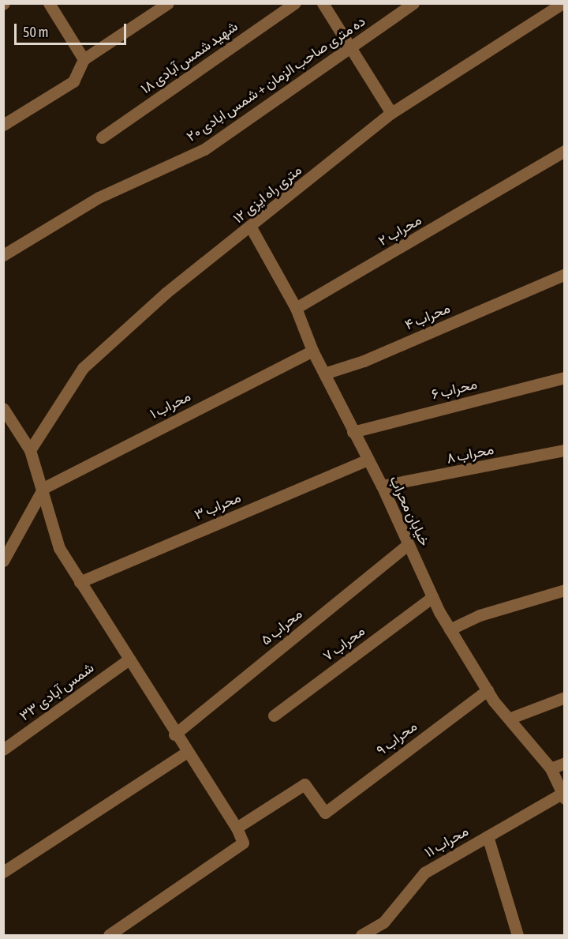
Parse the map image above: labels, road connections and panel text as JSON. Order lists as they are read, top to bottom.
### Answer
{
  "streets": {
    "street": [
      "شهید شمس آبادی ۱۸",
      "ده متری صاحب الزمان + شمس ابادی ۲۰",
      "۱۲ متری راه ایزی",
      "محراب ۲",
      "محراب ۴",
      "محراب ۶",
      "محراب ۱",
      "محراب ۸",
      "محراب ۳",
      "خیابان محراب",
      "محراب ۵",
      "محراب ۷",
      "شمس آبادی ۳۳",
      "محراب ۹",
      "محراب ۱۱"
    ]
  },
  "crossings": [
    ["۱۲ متری راه ایزی", "خیابان محراب"],
    ["محراب ۲", "خیابان محراب"],
    ["محراب ۴", "خیابان محراب"],
    ["محراب ۶", "خیابان محراب"],
    ["محراب ۱", "خیابان محراب"],
    ["محراب ۸", "خیابان محراب"],
    ["محراب ۳", "خیابان محراب"],
    ["خیابان محراب", "محراب ۵"],
    ["خیابان محراب", "محراب ۷"],
    ["خیابان محراب", "محراب ۹"],
    ["خیابان محراب", "محراب ۱۱"]
  ],
  "scale_bar": "50 m"
}
